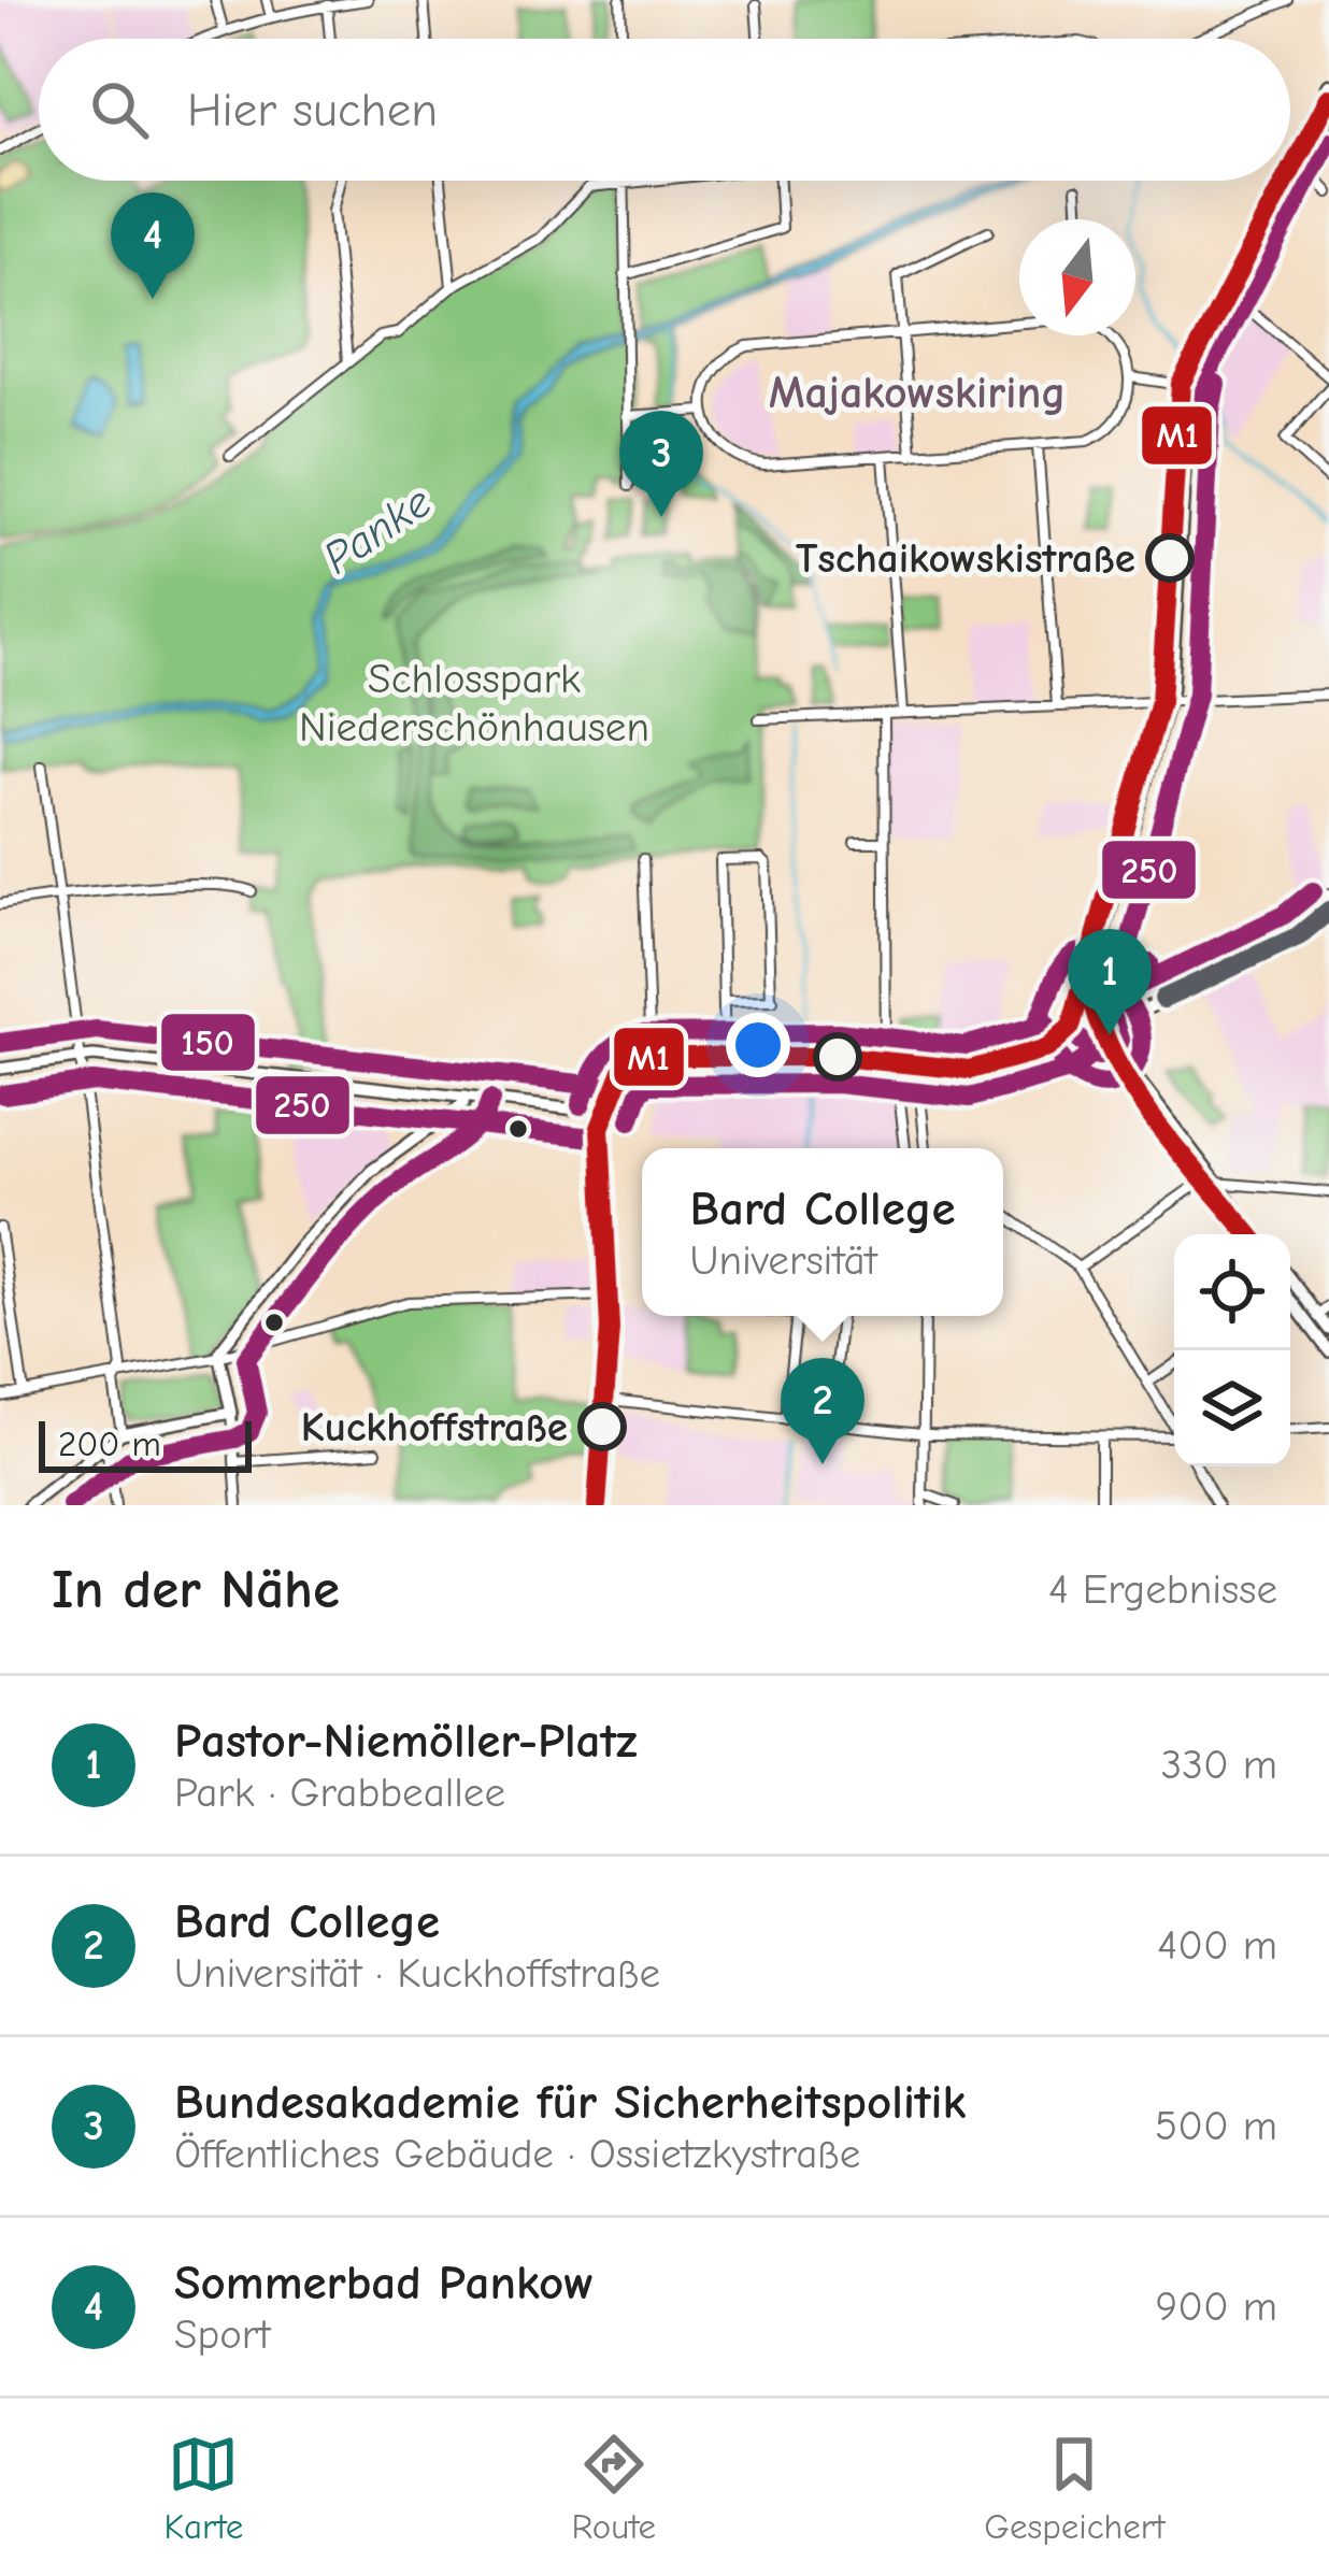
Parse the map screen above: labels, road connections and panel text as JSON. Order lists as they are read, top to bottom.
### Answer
{
  "districts": ["Majakowskiring"],
  "water": ["Panke"],
  "parks": ["Schlosspark Niederschönhausen"],
  "places": ["Tschaikowskistraße", "Kuckhoffstraße"],
  "lines": ["transit line M1", "transit line 250", "transit line 150"],
  "scale_bar": "200 m",
  "north": "bottom",
  "page": {
    "search": "Hier suchen",
    "pins": [
      "4",
      "3",
      "1",
      "2"
    ],
    "popup": ["Bard College", "Universität"],
    "scale": "200 m",
    "heading": ["In der Nähe", "4 Ergebnisse"],
    "list": [
      {
        "mark": "1",
        "name": "Pastor-Niemöller-Platz",
        "note": "Park · Grabbeallee",
        "value": "330 m"
      },
      {
        "mark": "2",
        "name": "Bard College",
        "note": "Universität · Kuckhoffstraße",
        "value": "400 m"
      },
      {
        "mark": "3",
        "name": "Bundesakademie für Sicherheitspolitik",
        "note": "Öffentliches Gebäude · Ossietzkystraße",
        "value": "500 m"
      },
      {
        "mark": "4",
        "name": "Sommerbad Pankow",
        "note": "Sport",
        "value": "900 m"
      }
    ],
    "nav": ["Karte", "Route", "Gespeichert"]
  }
}
